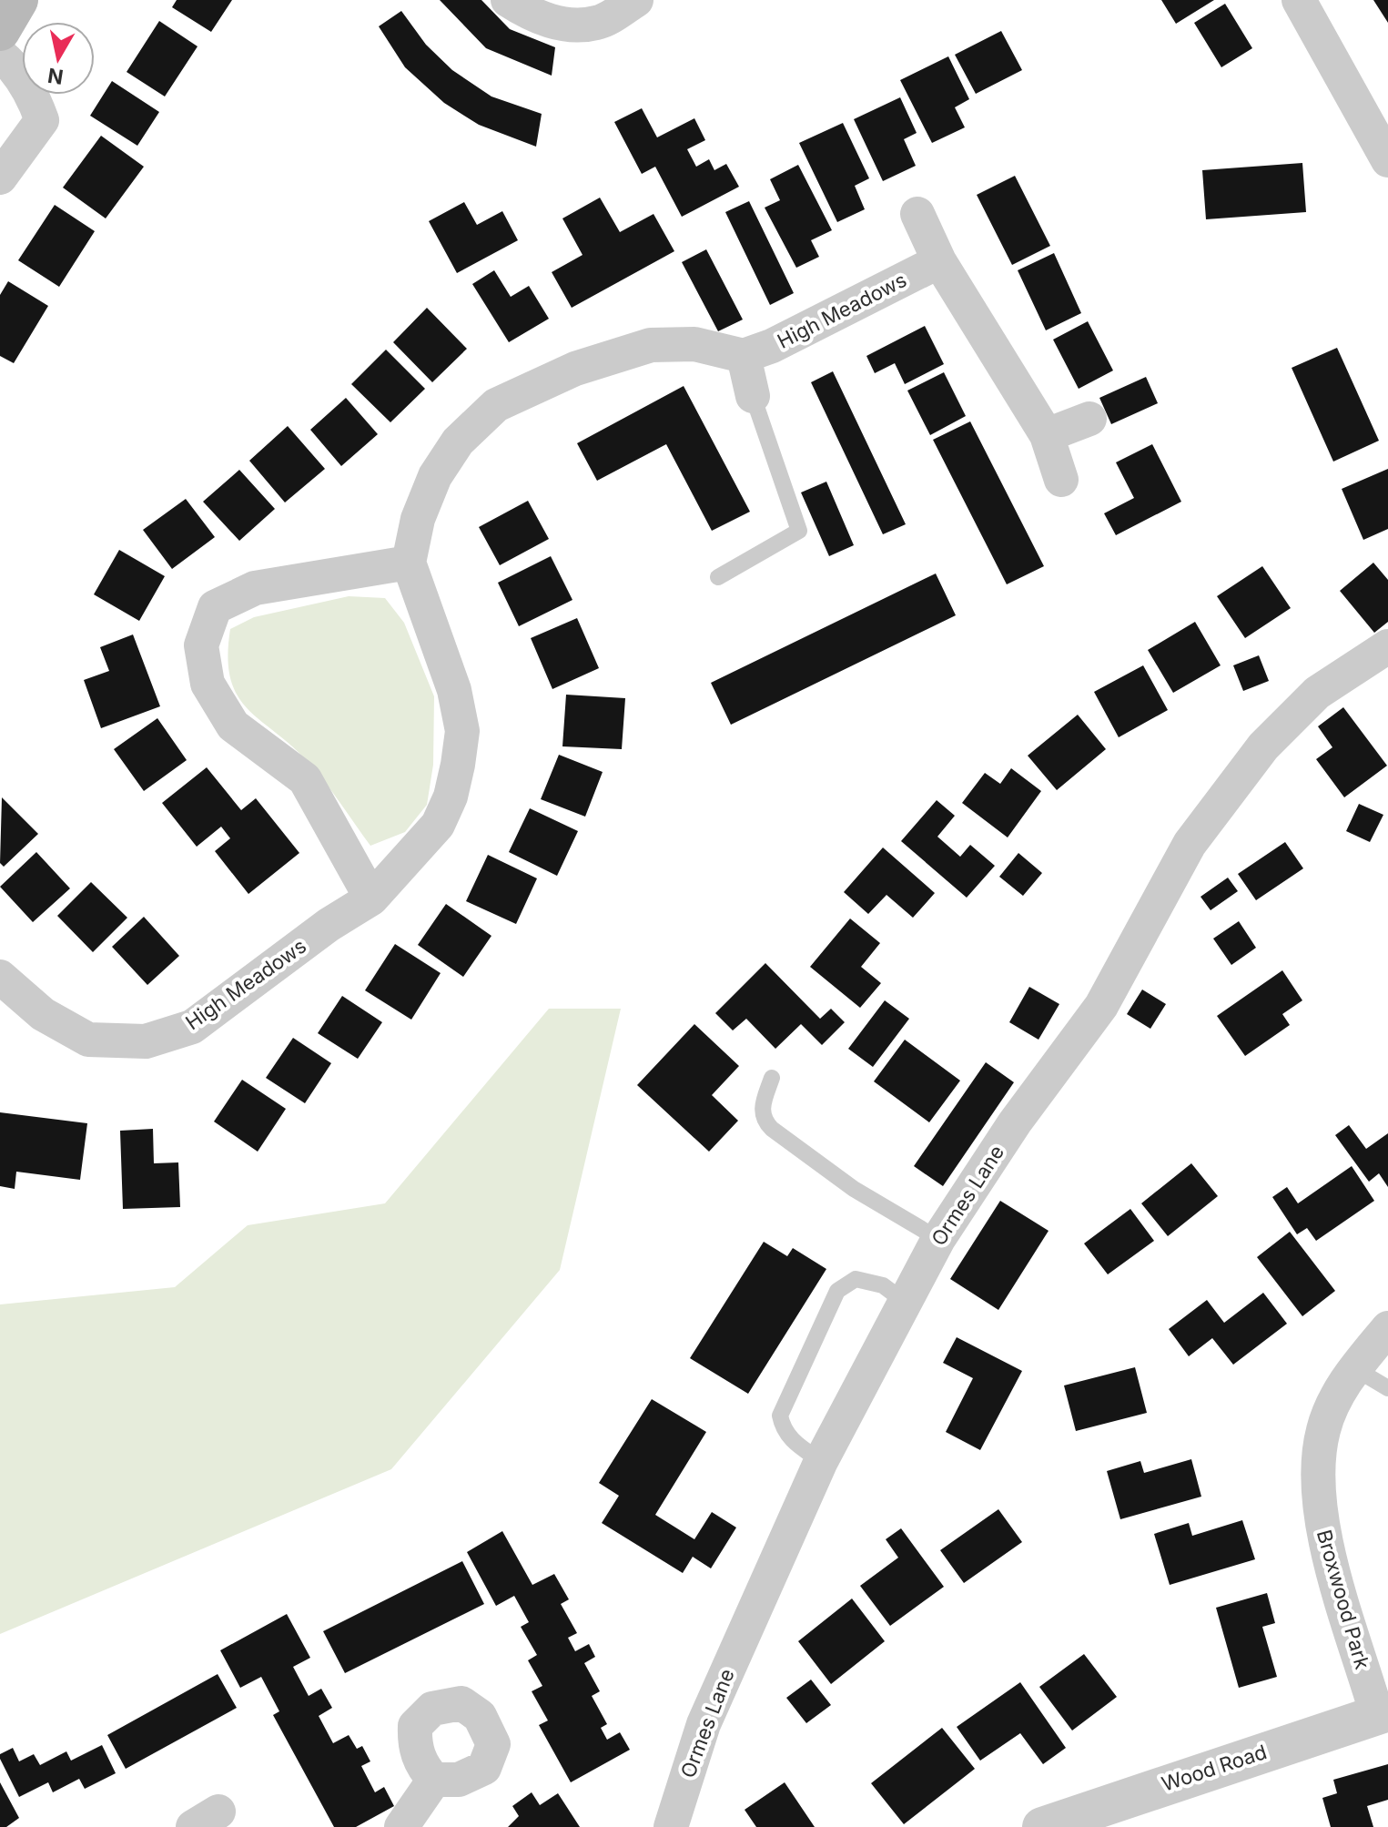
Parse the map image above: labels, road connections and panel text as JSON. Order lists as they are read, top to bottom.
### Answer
{
  "streets": {
    "street": [
      "High Meadows",
      "Ormes Lane",
      "Broxwood Park",
      "Wood Road"
    ]
  },
  "crossings": [
    ["Broxwood Park", "Wood Road"]
  ],
  "north": "bottom"
}
